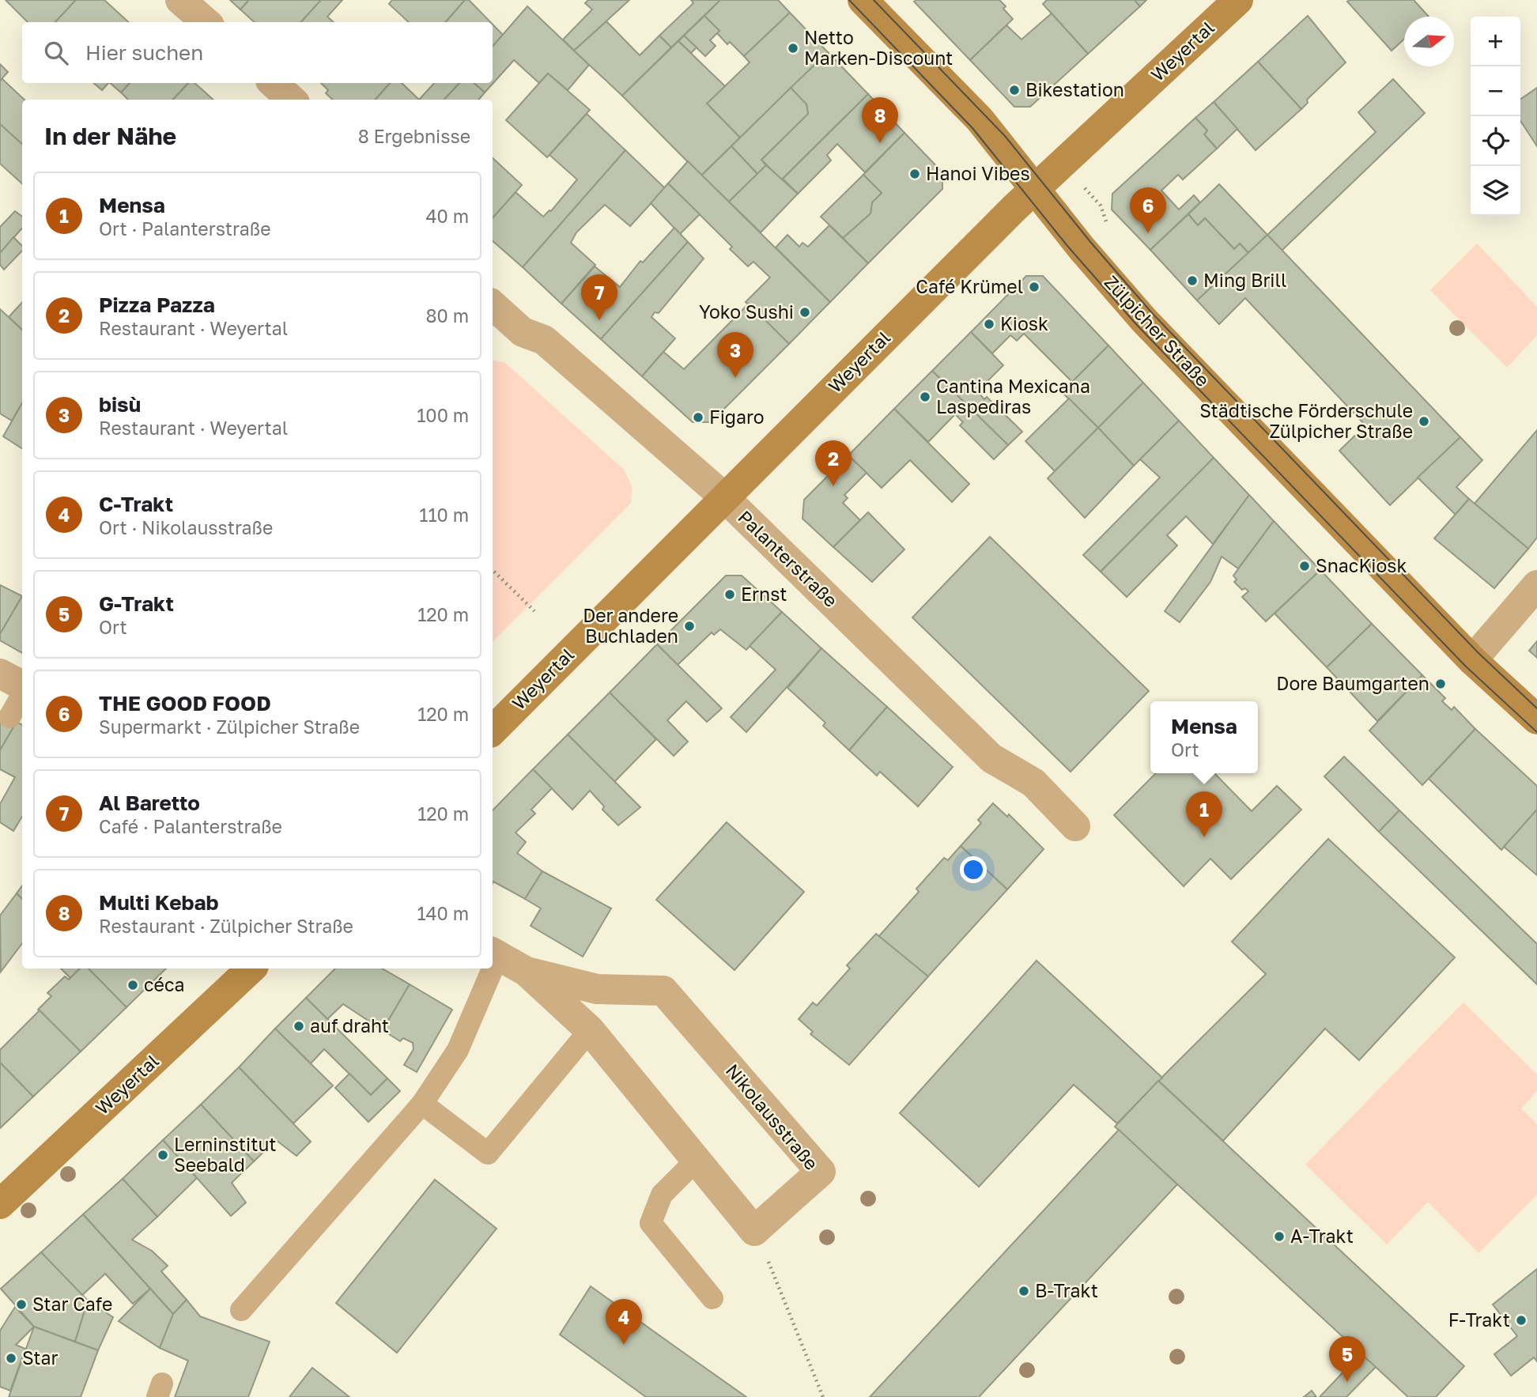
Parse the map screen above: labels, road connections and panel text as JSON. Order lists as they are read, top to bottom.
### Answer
{
  "streets": {
    "street": [
      "Weyertal",
      "Zülpicher Straße",
      "Palanterstraße",
      "Nikolausstraße"
    ]
  },
  "crossings": [
    ["Weyertal", "Zülpicher Straße"],
    ["Weyertal", "Palanterstraße"]
  ],
  "places": [
    "Netto Marken-Discount",
    "Bikestation",
    "Hanoi Vibes",
    "Ming Brill",
    "Café Krümel",
    "Yoko Sushi",
    "Kiosk",
    "Cantina Mexicana Laspediras",
    "Figaro",
    "Städtische Förderschule Zülpicher Straße",
    "SnacKiosk",
    "Ernst",
    "Der andere Buchladen",
    "Dore Baumgarten",
    "céca",
    "auf draht",
    "Lerninstitut Seebald",
    "A-Trakt",
    "B-Trakt",
    "Star Cafe",
    "F-Trakt",
    "Star"
  ],
  "north": "right",
  "page": {
    "map_buttons": ["+", "−"],
    "search": "Hier suchen",
    "pins": [
      "8",
      "6",
      "7",
      "3",
      "2",
      "1",
      "4",
      "5"
    ],
    "heading": ["In der Nähe", "8 Ergebnisse"],
    "list": [
      {
        "mark": "1",
        "name": "Mensa",
        "note": "Ort · Palanterstraße",
        "value": "40 m"
      },
      {
        "mark": "2",
        "name": "Pizza Pazza",
        "note": "Restaurant · Weyertal",
        "value": "80 m"
      },
      {
        "mark": "3",
        "name": "bisù",
        "note": "Restaurant · Weyertal",
        "value": "100 m"
      },
      {
        "mark": "4",
        "name": "C-Trakt",
        "note": "Ort · Nikolausstraße",
        "value": "110 m"
      },
      {
        "mark": "5",
        "name": "G-Trakt",
        "note": "Ort",
        "value": "120 m"
      },
      {
        "mark": "6",
        "name": "THE GOOD FOOD",
        "note": "Supermarkt · Zülpicher Straße",
        "value": "120 m"
      },
      {
        "mark": "7",
        "name": "Al Baretto",
        "note": "Café · Palanterstraße",
        "value": "120 m"
      },
      {
        "mark": "8",
        "name": "Multi Kebab",
        "note": "Restaurant · Zülpicher Straße",
        "value": "140 m"
      }
    ],
    "popup": ["Mensa", "Ort"]
  }
}
